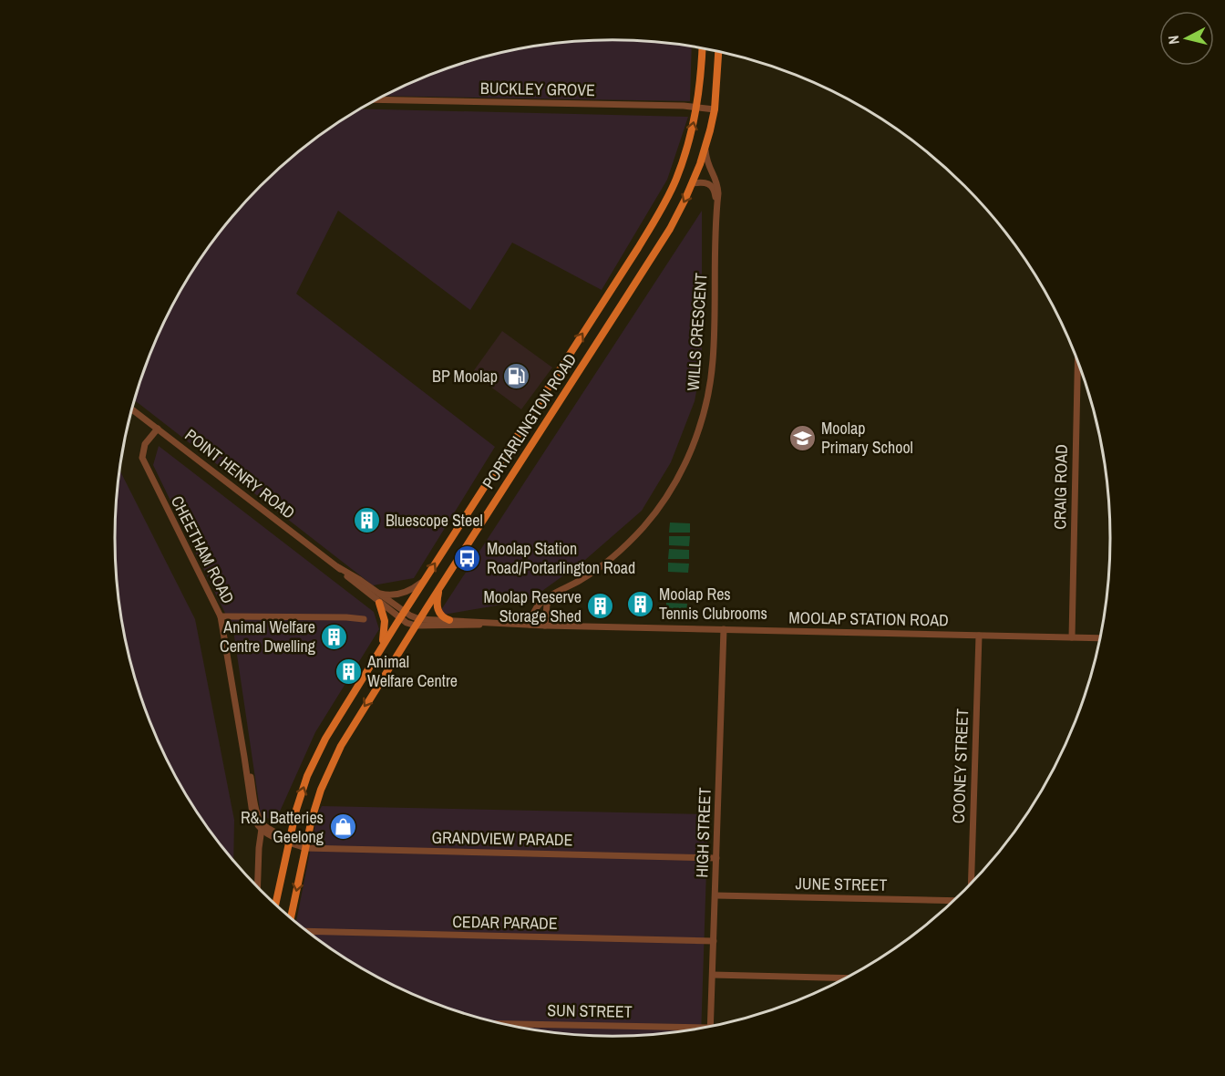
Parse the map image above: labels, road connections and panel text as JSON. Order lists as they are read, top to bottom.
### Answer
{
  "streets": {
    "main road": ["PORTARLINGTON ROAD"],
    "street": [
      "BUCKLEY GROVE",
      "WILLS CRESCENT",
      "POINT HENRY ROAD",
      "CRAIG ROAD",
      "CHEETHAM ROAD",
      "MOOLAP STATION ROAD",
      "COONEY STREET",
      "HIGH STREET",
      "GRANDVIEW PARADE",
      "JUNE STREET",
      "CEDAR PARADE",
      "SUN STREET"
    ]
  },
  "crossings": [
    ["BUCKLEY GROVE", "PORTARLINGTON ROAD"],
    ["WILLS CRESCENT", "PORTARLINGTON ROAD"],
    ["WILLS CRESCENT", "MOOLAP STATION ROAD"],
    ["PORTARLINGTON ROAD", "POINT HENRY ROAD"],
    ["PORTARLINGTON ROAD", "MOOLAP STATION ROAD"],
    ["PORTARLINGTON ROAD", "GRANDVIEW PARADE"],
    ["POINT HENRY ROAD", "CHEETHAM ROAD"],
    ["POINT HENRY ROAD", "MOOLAP STATION ROAD"],
    ["CRAIG ROAD", "MOOLAP STATION ROAD"],
    ["MOOLAP STATION ROAD", "COONEY STREET"],
    ["MOOLAP STATION ROAD", "HIGH STREET"],
    ["HIGH STREET", "GRANDVIEW PARADE"],
    ["HIGH STREET", "JUNE STREET"],
    ["HIGH STREET", "CEDAR PARADE"]
  ],
  "places": {
    "fuel station": ["BP Moolap"],
    "school or university": ["Moolap Primary School"],
    "building": [
      "Bluescope Steel",
      "Moolap Res Tennis Clubrooms",
      "Moolap Reserve Storage Shed",
      "Animal Welfare Centre Dwelling",
      "Animal Welfare Centre"
    ],
    "bus stop": ["Moolap Station Road/Portarlington Road"],
    "shop": ["R&J Batteries Geelong"]
  },
  "north": "left"
}
